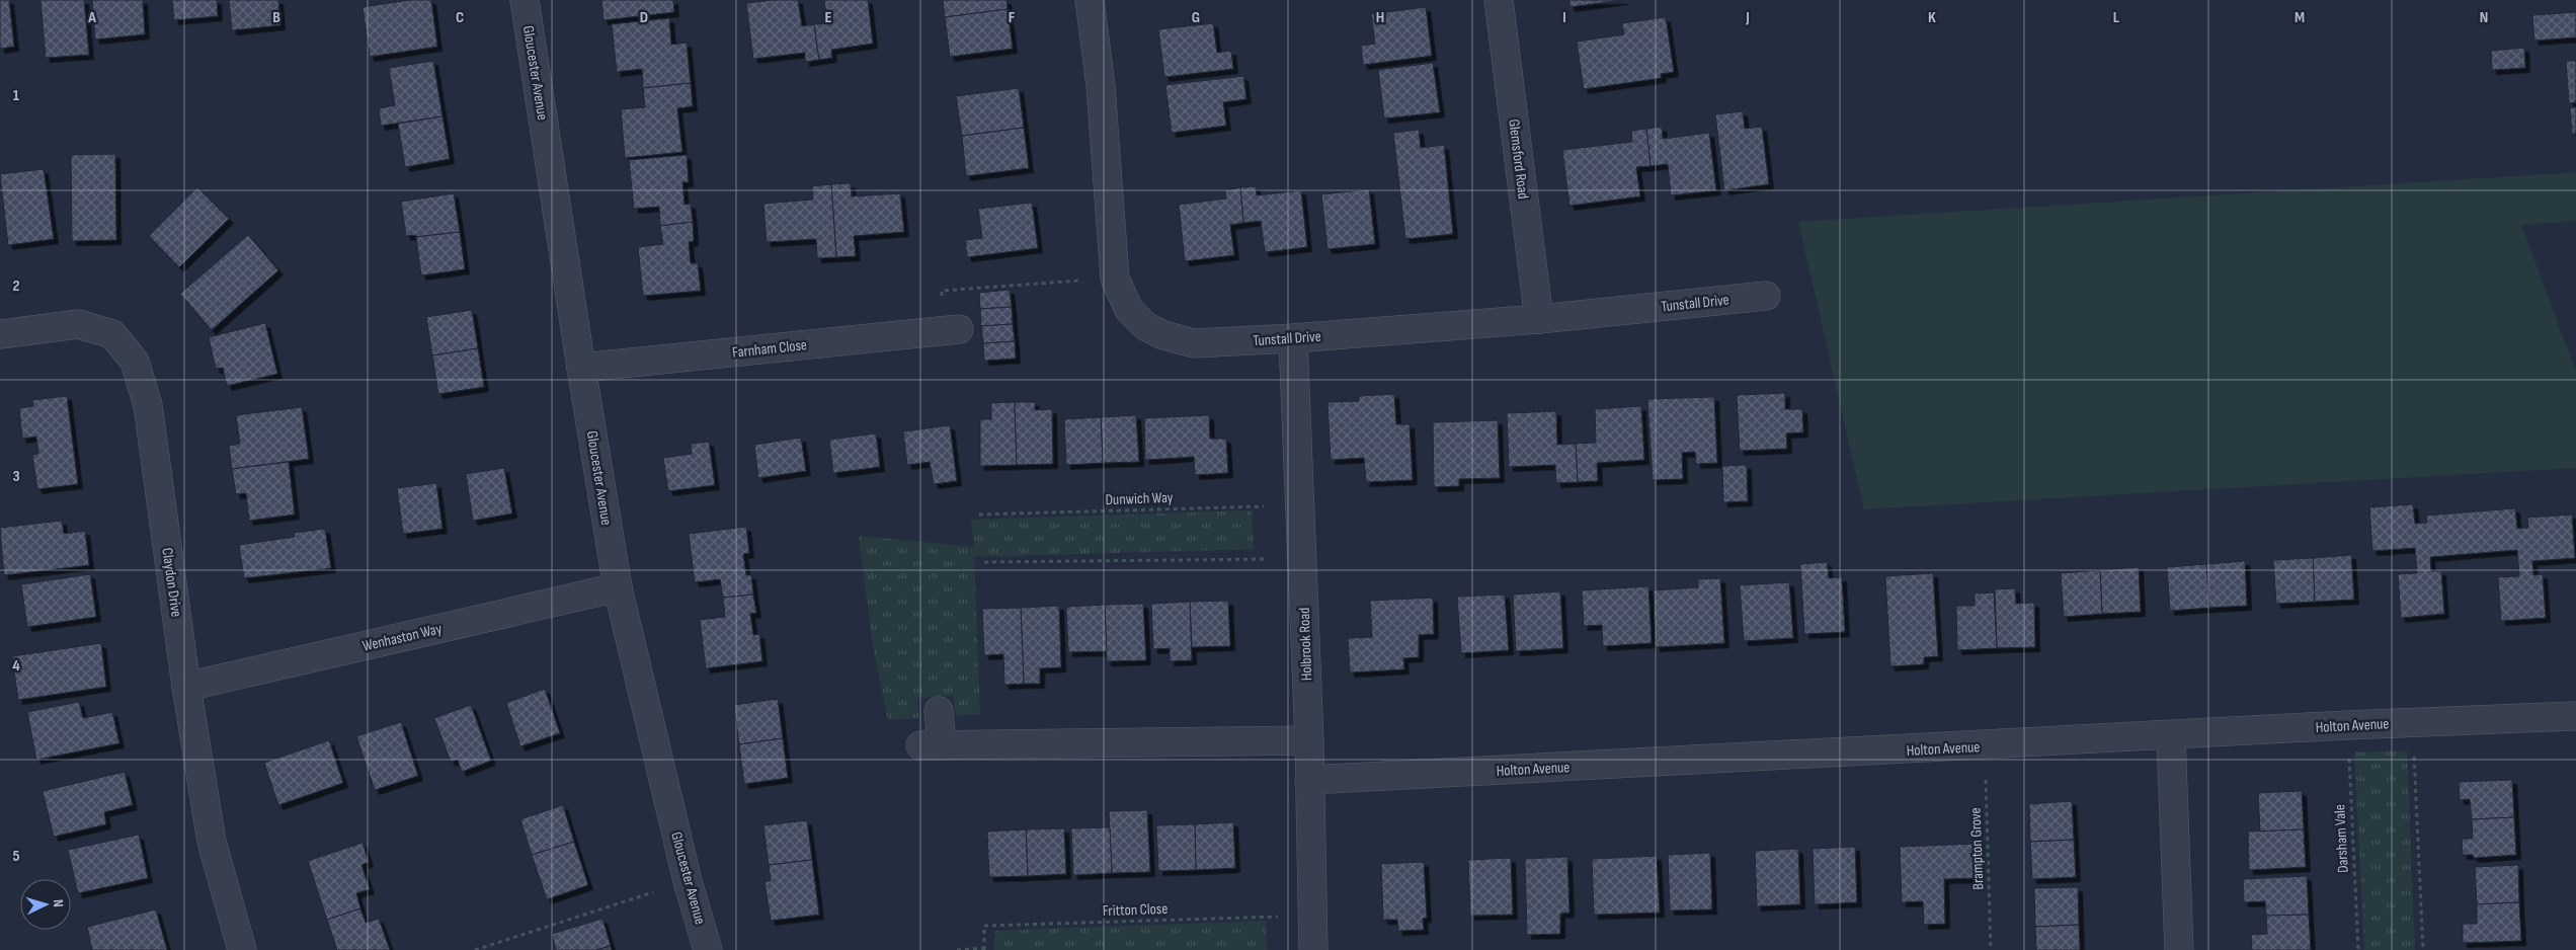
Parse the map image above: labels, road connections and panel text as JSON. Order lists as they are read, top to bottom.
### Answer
{
  "streets": {
    "street": [
      "Gloucester Avenue",
      "Glemsford Road",
      "Tunstall Drive",
      "Farnham Close",
      "Claydon Drive",
      "Wenhaston Way",
      "Holbrook Road",
      "Holton Avenue"
    ],
    "path": [
      "Dunwich Way",
      "Darsham Vale",
      "Brampton Grove",
      "Fritton Close"
    ]
  },
  "crossings": [
    ["Gloucester Avenue", "Farnham Close"],
    ["Gloucester Avenue", "Wenhaston Way"],
    ["Glemsford Road", "Tunstall Drive"],
    ["Tunstall Drive", "Holbrook Road"],
    ["Dunwich Way", "Holbrook Road"],
    ["Claydon Drive", "Wenhaston Way"],
    ["Holbrook Road", "Holton Avenue"],
    ["Holbrook Road", "Fritton Close"],
    ["Holton Avenue", "Darsham Vale"],
    ["Holton Avenue", "Brampton Grove"]
  ],
  "north": "right",
  "grid": {
    "columns": [
      "A",
      "B",
      "C",
      "D",
      "E",
      "F",
      "G",
      "H",
      "I",
      "J",
      "K",
      "L",
      "M",
      "N"
    ],
    "rows": [
      "1",
      "2",
      "3",
      "4",
      "5"
    ]
  }
}
